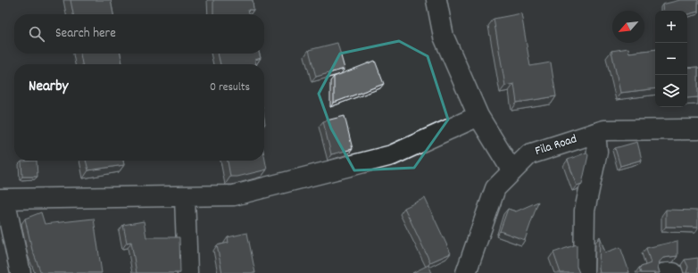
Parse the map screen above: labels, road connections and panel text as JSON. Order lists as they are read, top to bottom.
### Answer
{
  "streets": {
    "street": ["Fila Road"]
  },
  "north": "bottom left",
  "page": {
    "map_buttons": ["+", "−"],
    "search": "Search here",
    "heading": ["Nearby", "0 results"]
  }
}
